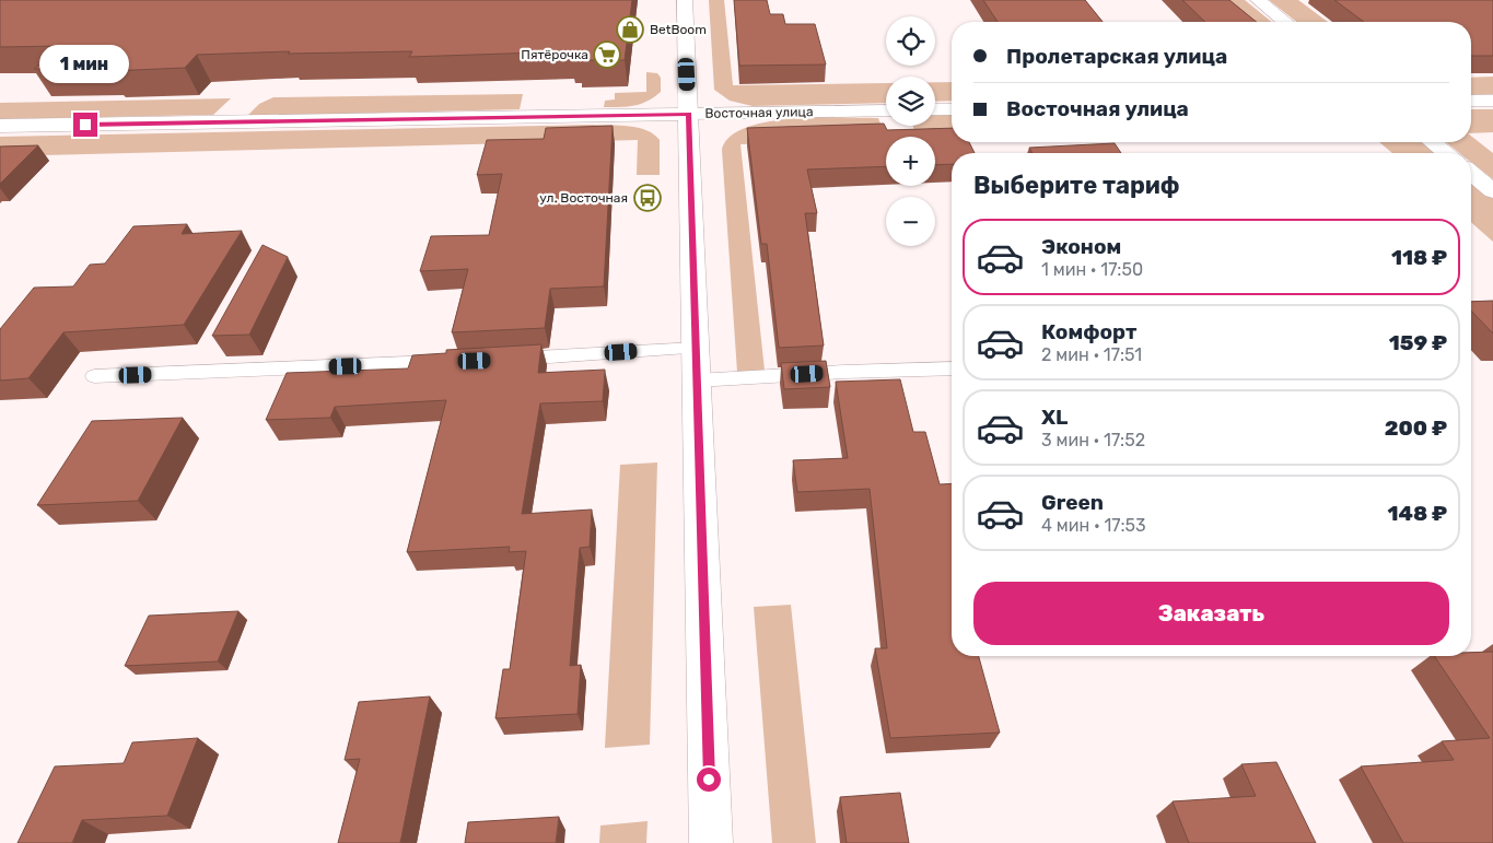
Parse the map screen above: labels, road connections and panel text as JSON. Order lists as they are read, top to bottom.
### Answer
{
  "streets": {
    "street": ["Восточная улица"]
  },
  "places": {
    "shop": ["BetBoom"],
    "supermarket": ["Пятёрочка"],
    "bus stop": ["ул. Восточная"]
  },
  "page": {
    "map_buttons": ["+", "−"],
    "banner": ["Пролетарская улица", "Восточная улица"],
    "bubble": "1 мин",
    "heading": "Выберите тариф",
    "list": [
      {
        "name": "Эконом",
        "note": "1 мин · 17:50",
        "value": "118 ₽"
      },
      {
        "name": "Комфорт",
        "note": "2 мин · 17:51",
        "value": "159 ₽"
      },
      {
        "name": "XL",
        "note": "3 мин · 17:52",
        "value": "200 ₽"
      },
      {
        "name": "Green",
        "note": "4 мин · 17:53",
        "value": "148 ₽"
      }
    ],
    "buttons": "Заказать"
  }
}
